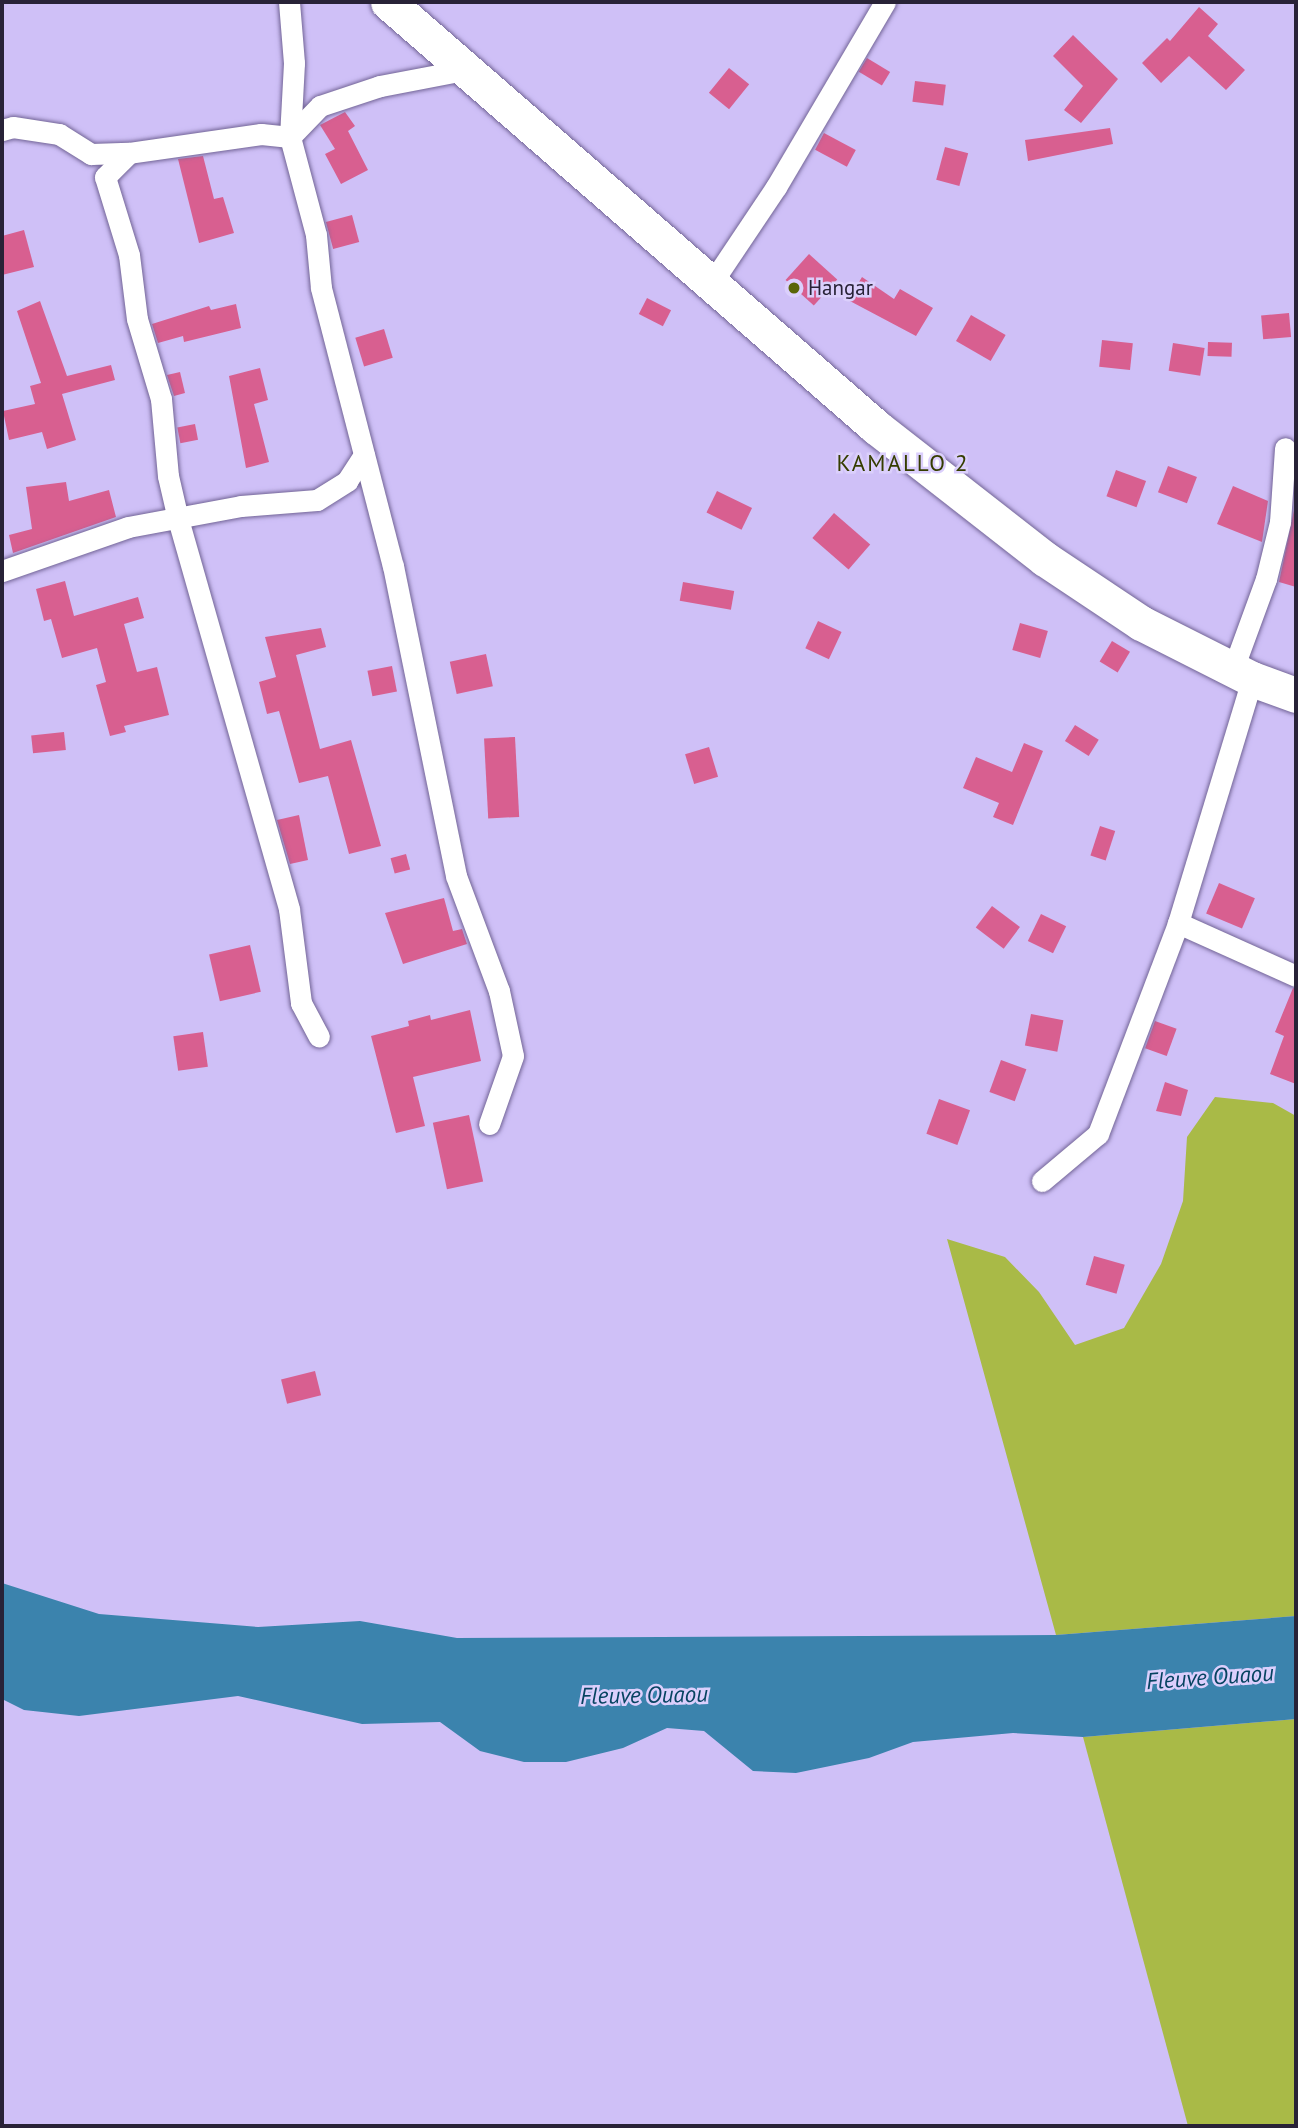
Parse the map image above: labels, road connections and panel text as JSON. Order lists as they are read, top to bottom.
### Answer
{
  "districts": ["KAMALLO 2"],
  "water": ["Fleuve Ouaou"],
  "places": ["Hangar"]
}
